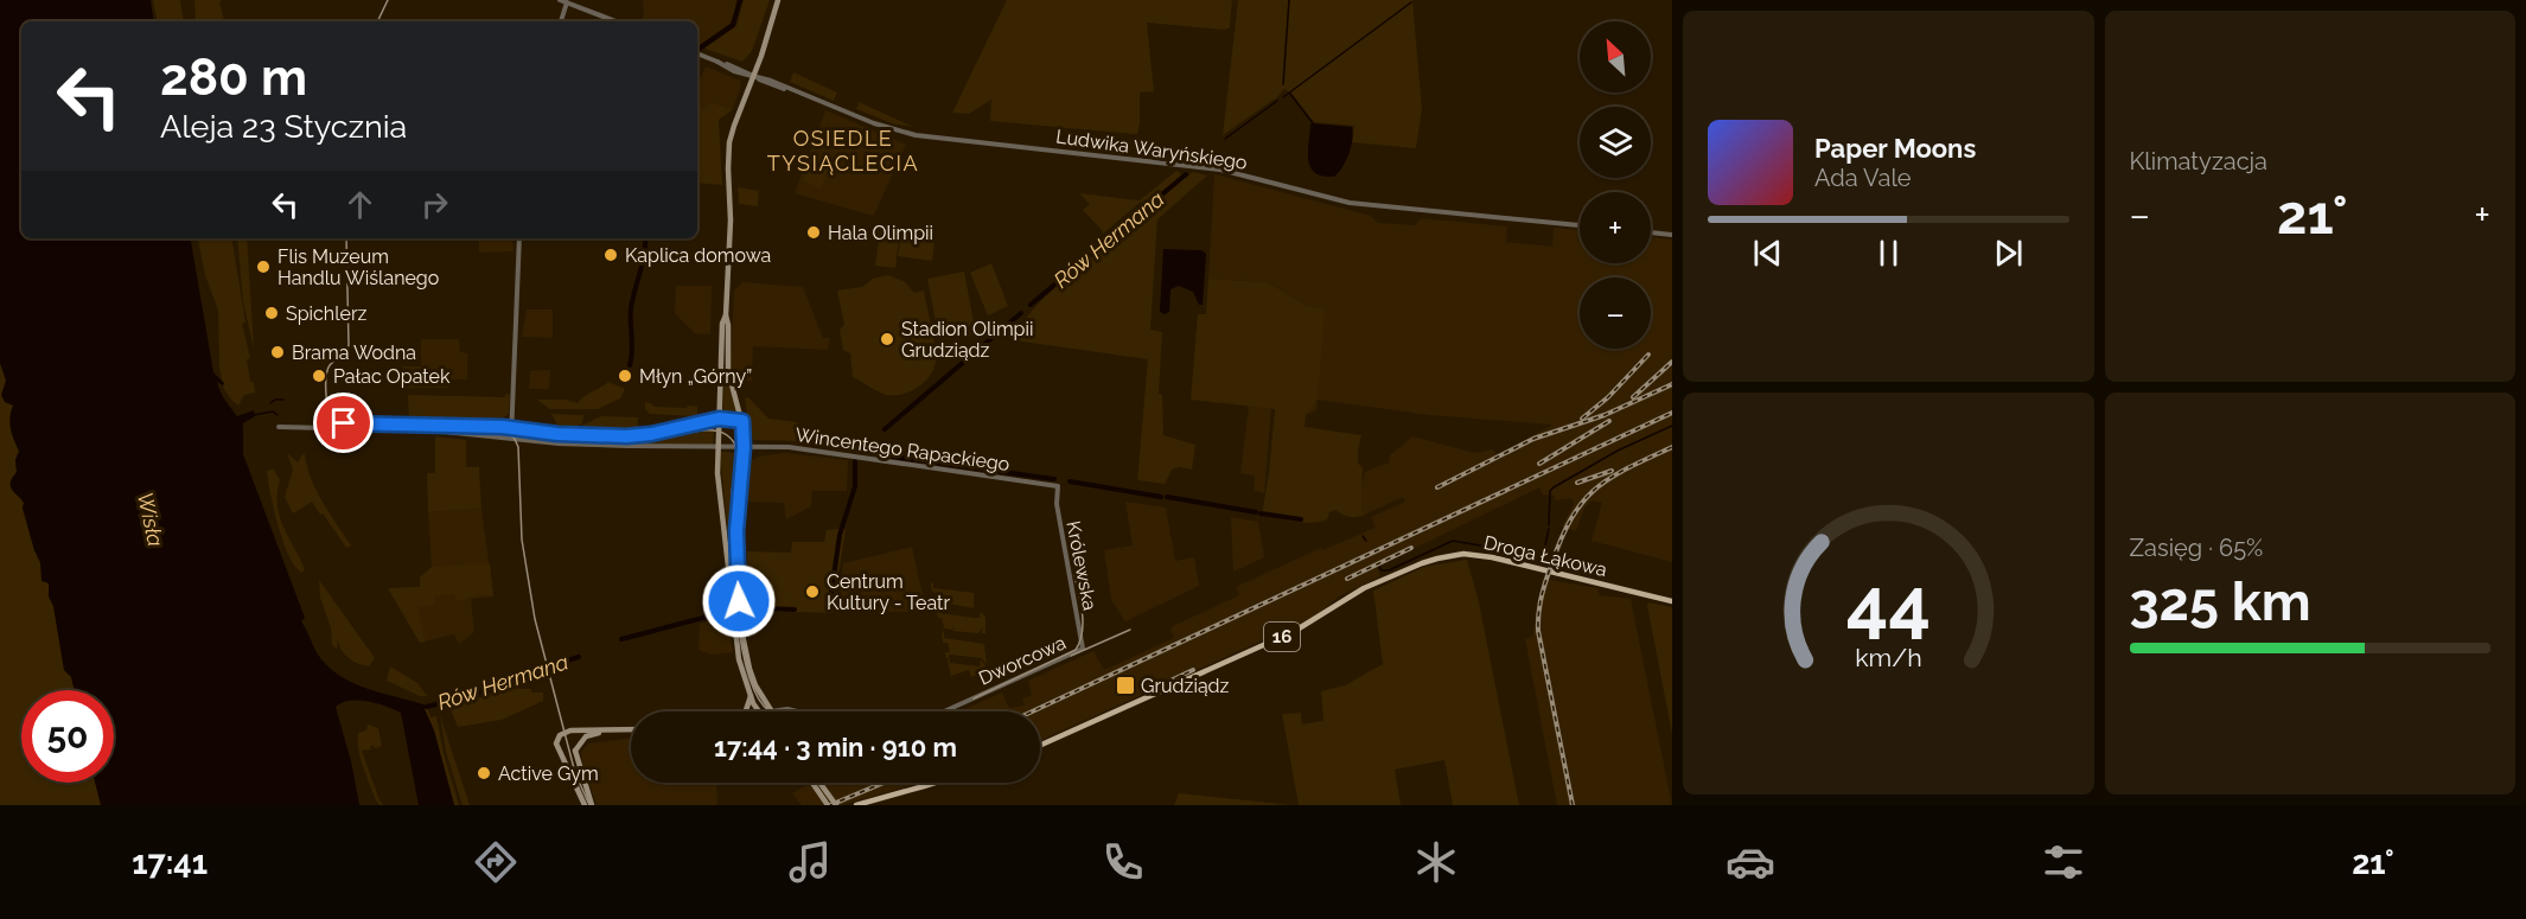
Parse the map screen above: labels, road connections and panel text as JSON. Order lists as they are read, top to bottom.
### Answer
{
  "streets": {
    "main road": ["Droga Łąkowa", "16"],
    "street": [
      "Ludwika Waryńskiego",
      "Wincentego Rapackiego",
      "Królewska",
      "Dworcowa"
    ]
  },
  "crossings": [
    ["Wincentego Rapackiego", "Królewska"],
    ["Królewska", "Dworcowa"]
  ],
  "districts": ["OSIEDLE TYSIĄCLECIA"],
  "water": ["Rów Hermana", "Wisła"],
  "places": {
    "other": [
      "Hala Olimpii",
      "Kaplica domowa",
      "Flis Muzeum Handlu Wiślanego",
      "Spichlerz",
      "Stadion Olimpii Grudziądz",
      "Brama Wodna",
      "Pałac Opatek",
      "Młyn „Górny”",
      "Centrum Kultury - Teatr",
      "Active Gym"
    ],
    "transit": ["Grudziądz"]
  },
  "north": "top left",
  "page": {
    "tile": [
      "Klimatyzacja",
      ["Zasięg · 65%", "325 km"]
    ],
    "map_buttons": ["+", "−"],
    "turn": ["280 m", "Aleja 23 Stycznia"],
    "song": ["Paper Moons", "Ada Vale"],
    "heat": ["−", "21°", "+"],
    "limit": "50",
    "trip": "17:44 · 3 min · 910 m",
    "tabs": ["17:41", "21°"],
    "gauge": ["44", "km/h"]
  }
}
